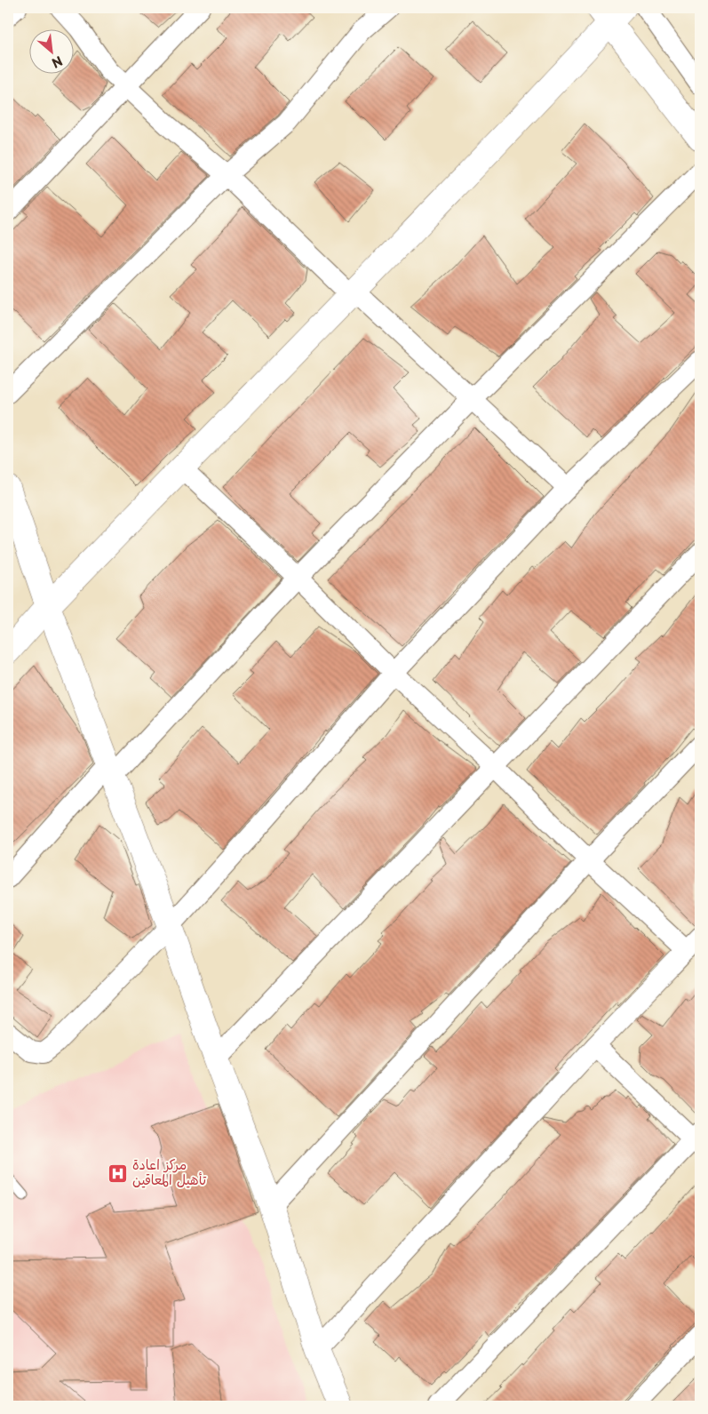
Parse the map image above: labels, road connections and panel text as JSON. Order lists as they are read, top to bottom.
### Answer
{
  "places": {
    "hospital": ["مركز اعادة تأهيل المعاقين"]
  },
  "north": "bottom right"
}
